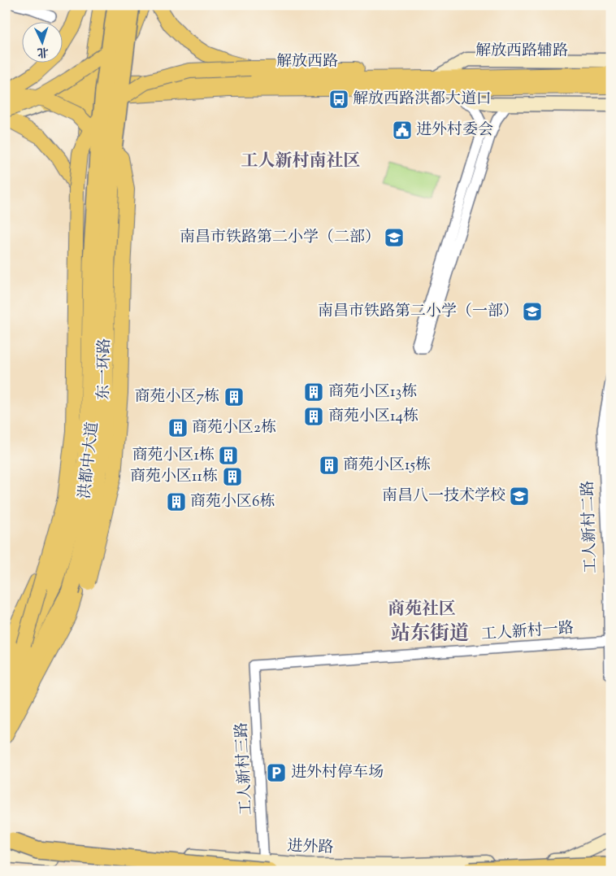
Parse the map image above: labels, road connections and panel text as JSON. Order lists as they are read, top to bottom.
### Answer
{
  "streets": {
    "highway": ["东一环路"],
    "main road": ["解放西路", "洪都中大道"],
    "street": [
      "解放西路辅路",
      "工人新村二路",
      "工人新村一路",
      "工人新村三路",
      "进外路"
    ]
  },
  "crossings": [
    ["解放西路辅路", "解放西路"],
    ["解放西路", "洪都中大道"],
    ["工人新村二路", "工人新村一路"],
    ["工人新村一路", "工人新村三路"],
    ["工人新村三路", "进外路"]
  ],
  "districts": ["工人新村南社区", "商苑社区", "站东街道"],
  "places": {
    "bus stop": ["解放西路洪都大道口"],
    "public building": ["进外村委会"],
    "school or university": ["南昌市铁路第二小学（二部）", "南昌市铁路第二小学（一部）", "南昌八一技术学校"],
    "building": [
      "商苑小区13栋",
      "商苑小区7栋",
      "商苑小区14栋",
      "商苑小区2栋",
      "商苑小区1栋",
      "商苑小区15栋",
      "商苑小区11栋",
      "商苑小区6栋"
    ],
    "parking": ["进外村停车场"]
  },
  "north": "bottom"
}
